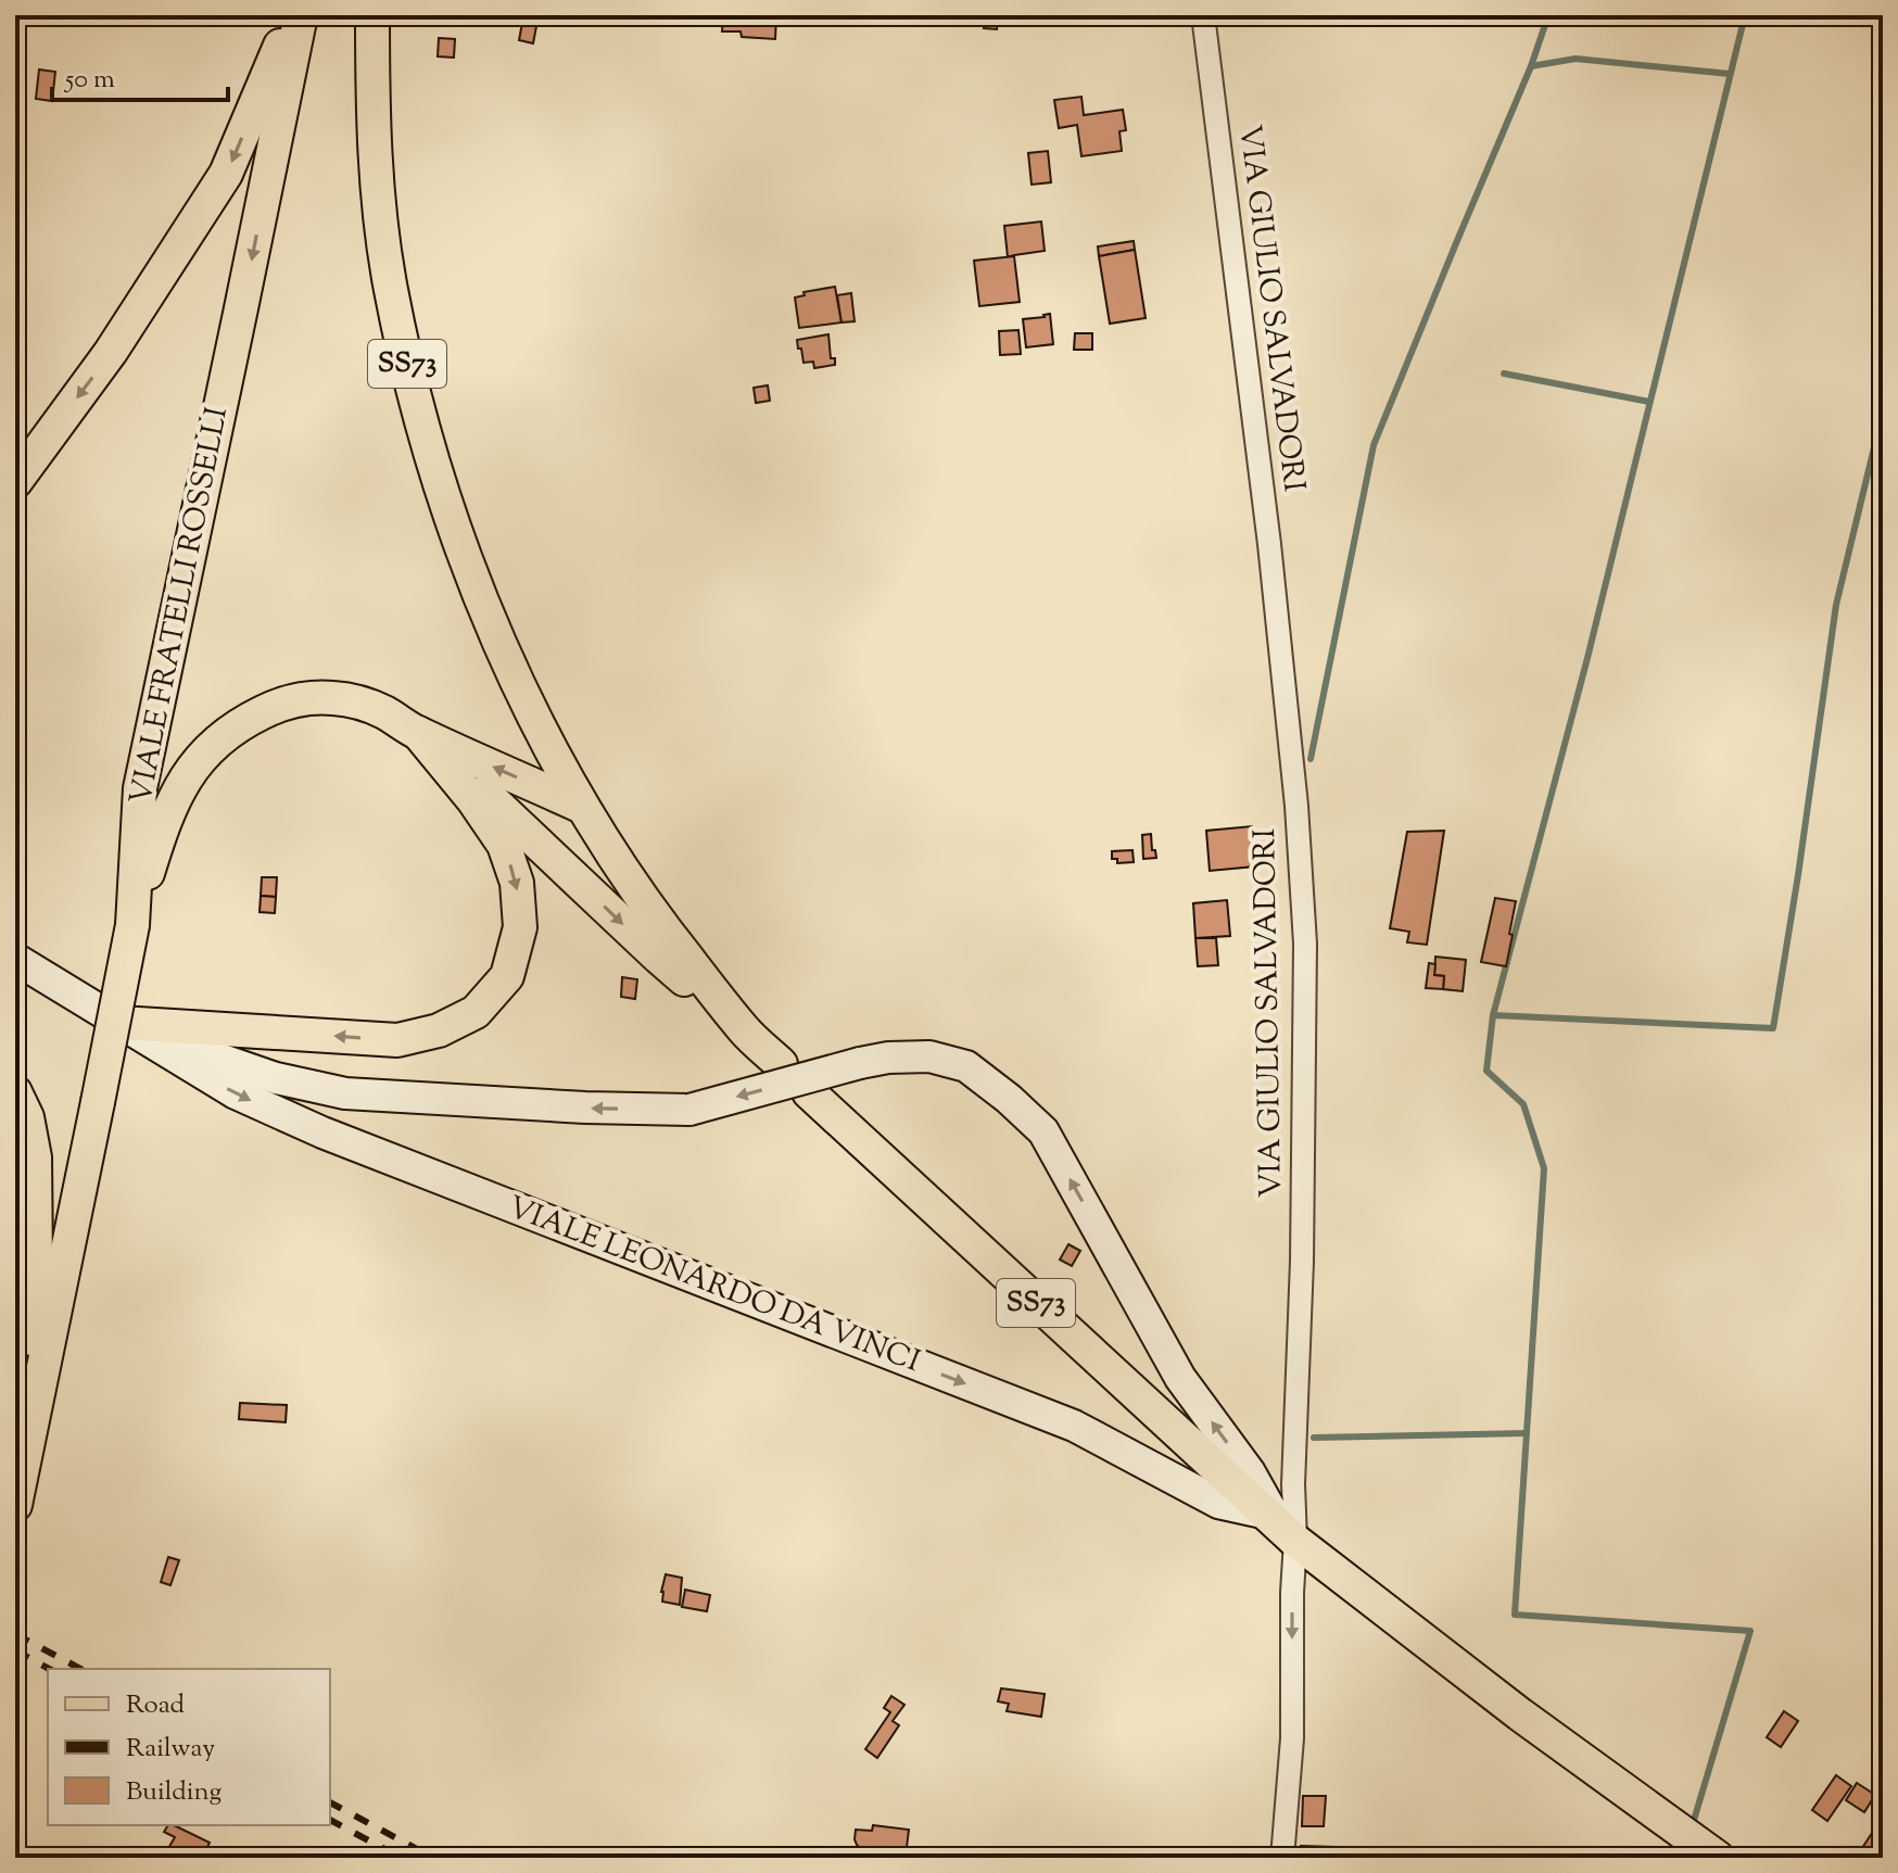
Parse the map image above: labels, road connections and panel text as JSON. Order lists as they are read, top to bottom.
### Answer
{
  "streets": {
    "main road": ["SS73", "VIALE FRATELLI ROSSELLI", "VIALE LEONARDO DA VINCI"],
    "street": ["VIA GIULIO SALVADORI"]
  },
  "crossings": [
    ["VIA GIULIO SALVADORI", "SS73"],
    ["VIA GIULIO SALVADORI", "VIALE LEONARDO DA VINCI"],
    ["SS73", "VIALE LEONARDO DA VINCI"]
  ],
  "legend": ["Road", "Railway", "Building"],
  "scale_bar": "50 m"
}
